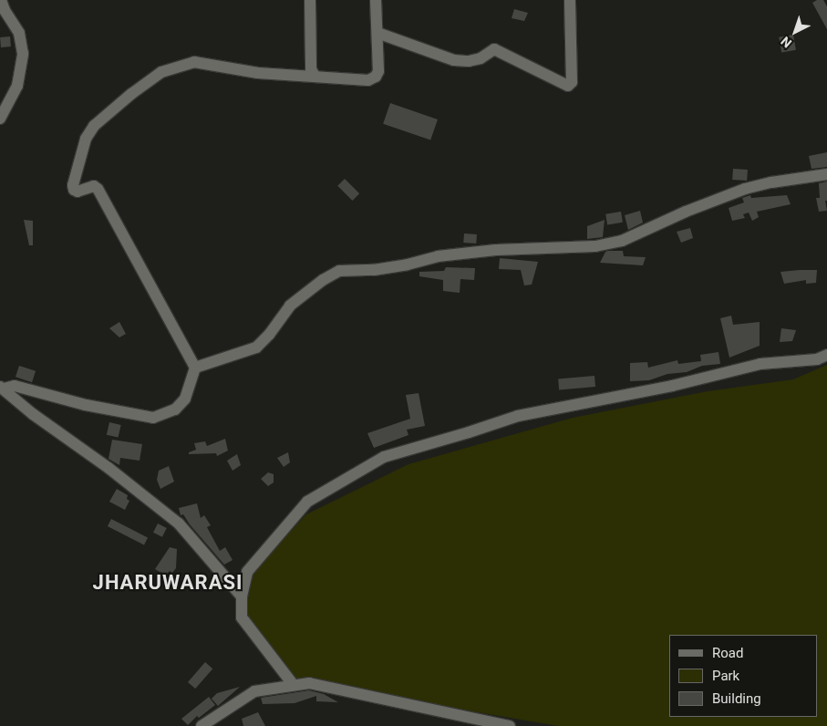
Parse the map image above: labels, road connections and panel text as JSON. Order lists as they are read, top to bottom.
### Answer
{
  "districts": ["JHARUWARASI"],
  "legend": ["Road", "Park", "Building"],
  "north": "bottom left"
}
